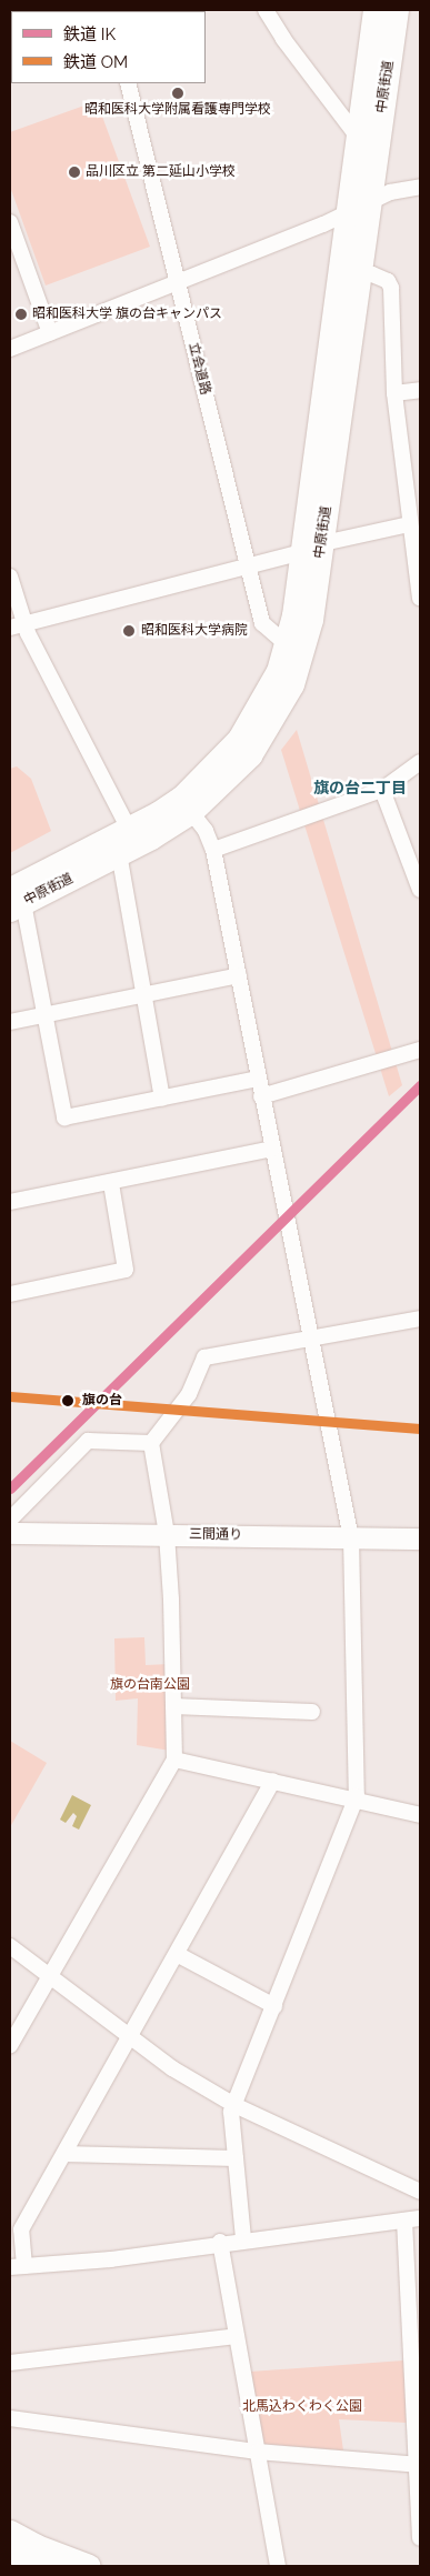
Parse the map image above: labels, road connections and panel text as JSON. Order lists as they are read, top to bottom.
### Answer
{
  "streets": {
    "main road": ["中原街道"],
    "street": ["立会道路", "三間通り"]
  },
  "crossings": [
    ["中原街道", "立会道路"]
  ],
  "districts": ["旗の台二丁目"],
  "parks": ["旗の台南公園", "北馬込わくわく公園"],
  "places": [
    "昭和医科大学附属看護専門学校",
    "品川区立 第二延山小学校",
    "昭和医科大学 旗の台キャンパス",
    "昭和医科大学病院",
    "旗の台"
  ],
  "lines": ["rail line IK", "rail line OM"],
  "legend": ["鉄道 IK", "鉄道 OM"]
}
